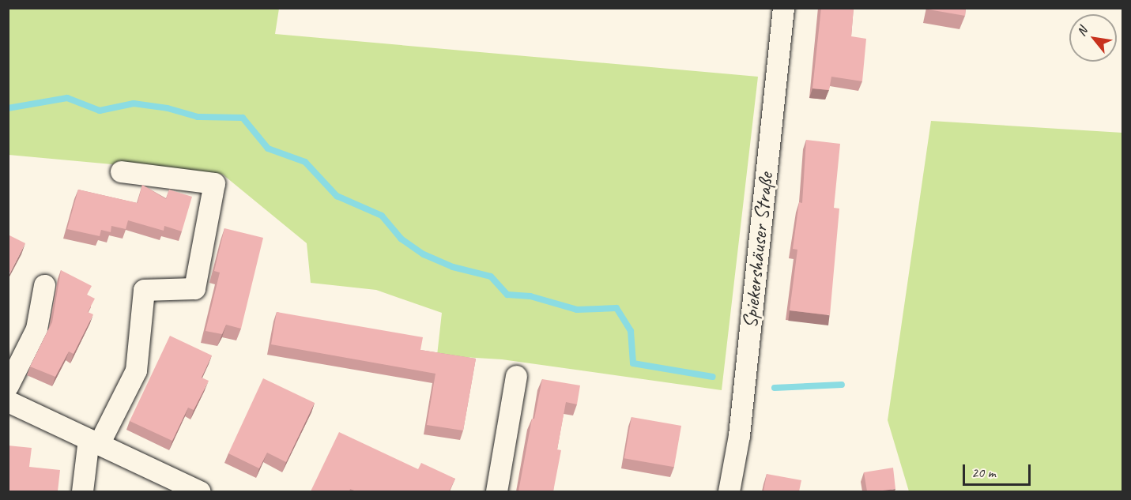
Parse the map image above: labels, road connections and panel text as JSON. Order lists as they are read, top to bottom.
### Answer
{
  "streets": {
    "street": ["Spiekershäuser Straße"]
  },
  "scale_bar": "20 m",
  "north": "top left"
}
